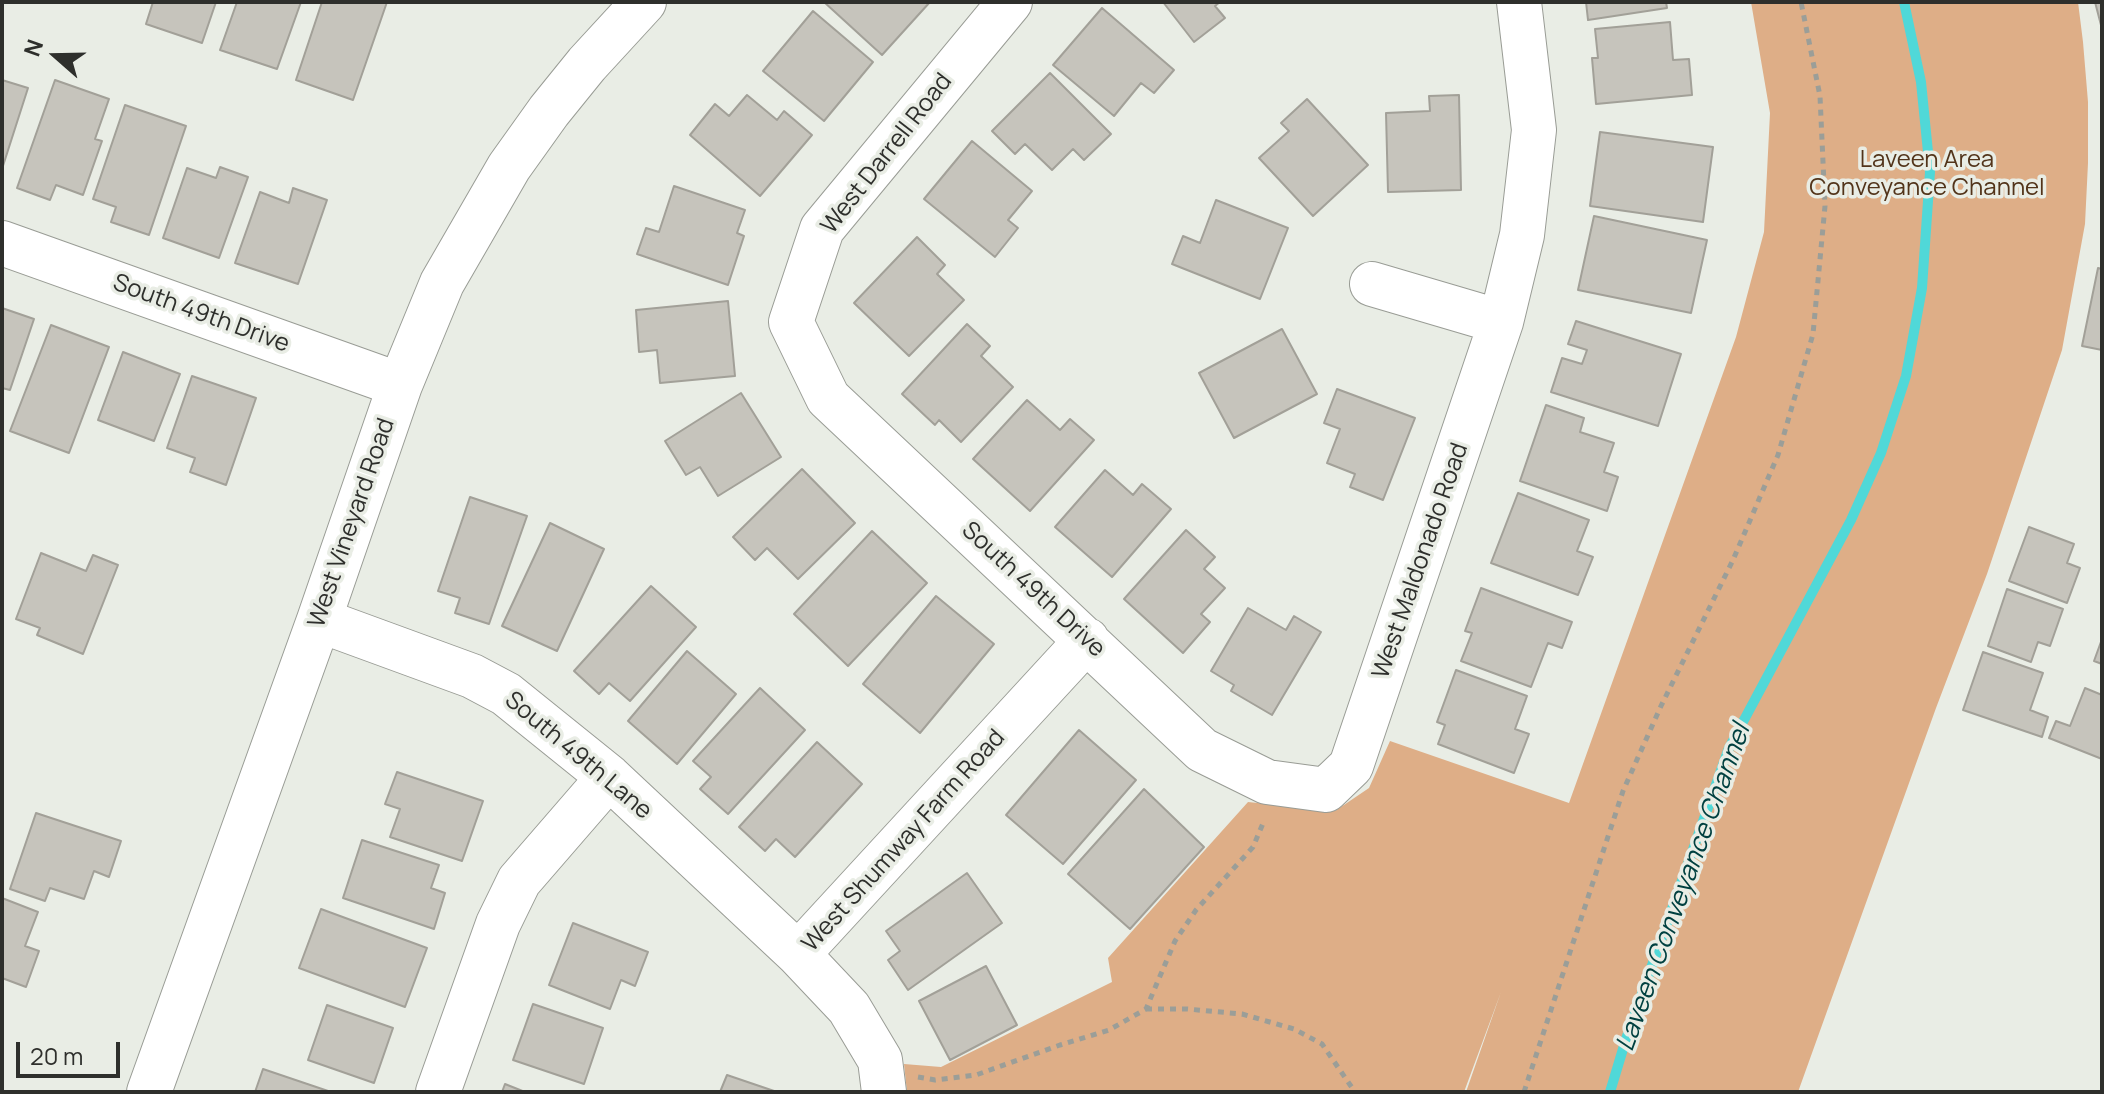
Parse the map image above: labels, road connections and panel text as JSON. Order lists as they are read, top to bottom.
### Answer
{
  "streets": {
    "street": [
      "West Darrell Road",
      "South 49th Drive",
      "West Vineyard Road",
      "West Maldonado Road",
      "South 49th Lane",
      "West Shumway Farm Road"
    ]
  },
  "crossings": [
    ["West Darrell Road", "South 49th Drive"],
    ["South 49th Drive", "West Vineyard Road"],
    ["South 49th Drive", "West Maldonado Road"],
    ["South 49th Drive", "West Shumway Farm Road"],
    ["West Vineyard Road", "South 49th Lane"],
    ["South 49th Lane", "West Shumway Farm Road"]
  ],
  "water": ["Laveen Conveyance Channel"],
  "parks": ["Laveen Area Conveyance Channel"],
  "scale_bar": "20 m",
  "north": "left"
}
